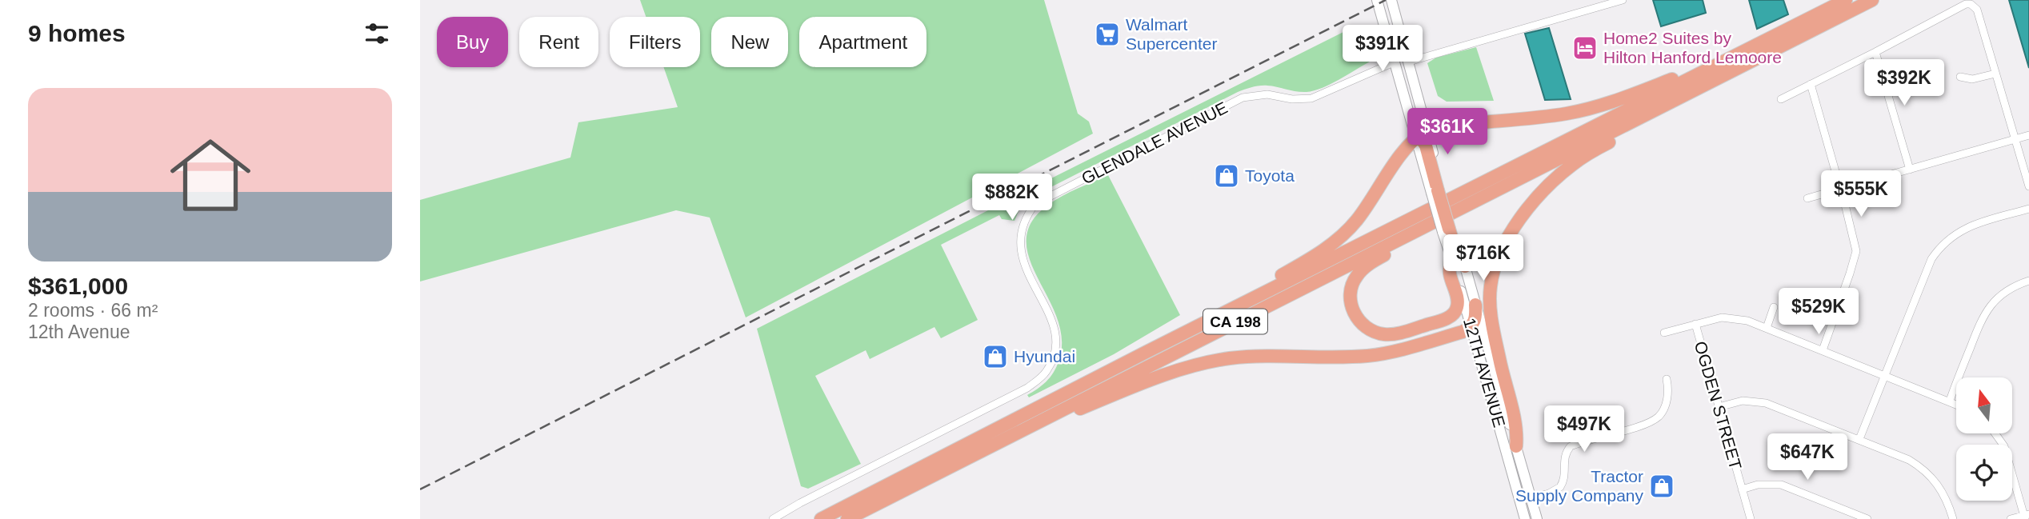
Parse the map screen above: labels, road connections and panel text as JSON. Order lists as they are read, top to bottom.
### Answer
{
  "streets": {
    "highway": ["CA 198"],
    "main road": ["12TH AVENUE"],
    "street": ["GLENDALE AVENUE", "OGDEN STREET"]
  },
  "places": {
    "supermarket": ["Walmart Supercenter"],
    "hotel": ["Home2 Suites by Hilton Hanford Lemoore"],
    "shop": ["Toyota", "Hyundai", "Tractor Supply Company"]
  },
  "north": "top",
  "page": {
    "heading": "9 homes",
    "chip": [
      "Buy",
      "Rent",
      "Filters",
      "New",
      "Apartment"
    ],
    "price": [
      "$391K",
      "$392K",
      "$361K",
      "$555K",
      "$882K",
      "$716K",
      "$529K",
      "$497K",
      "$647K"
    ],
    "list": [
      {
        "name": "$361,000",
        "note": "2 rooms · 66 m² · 12th Avenue"
      }
    ]
  }
}
